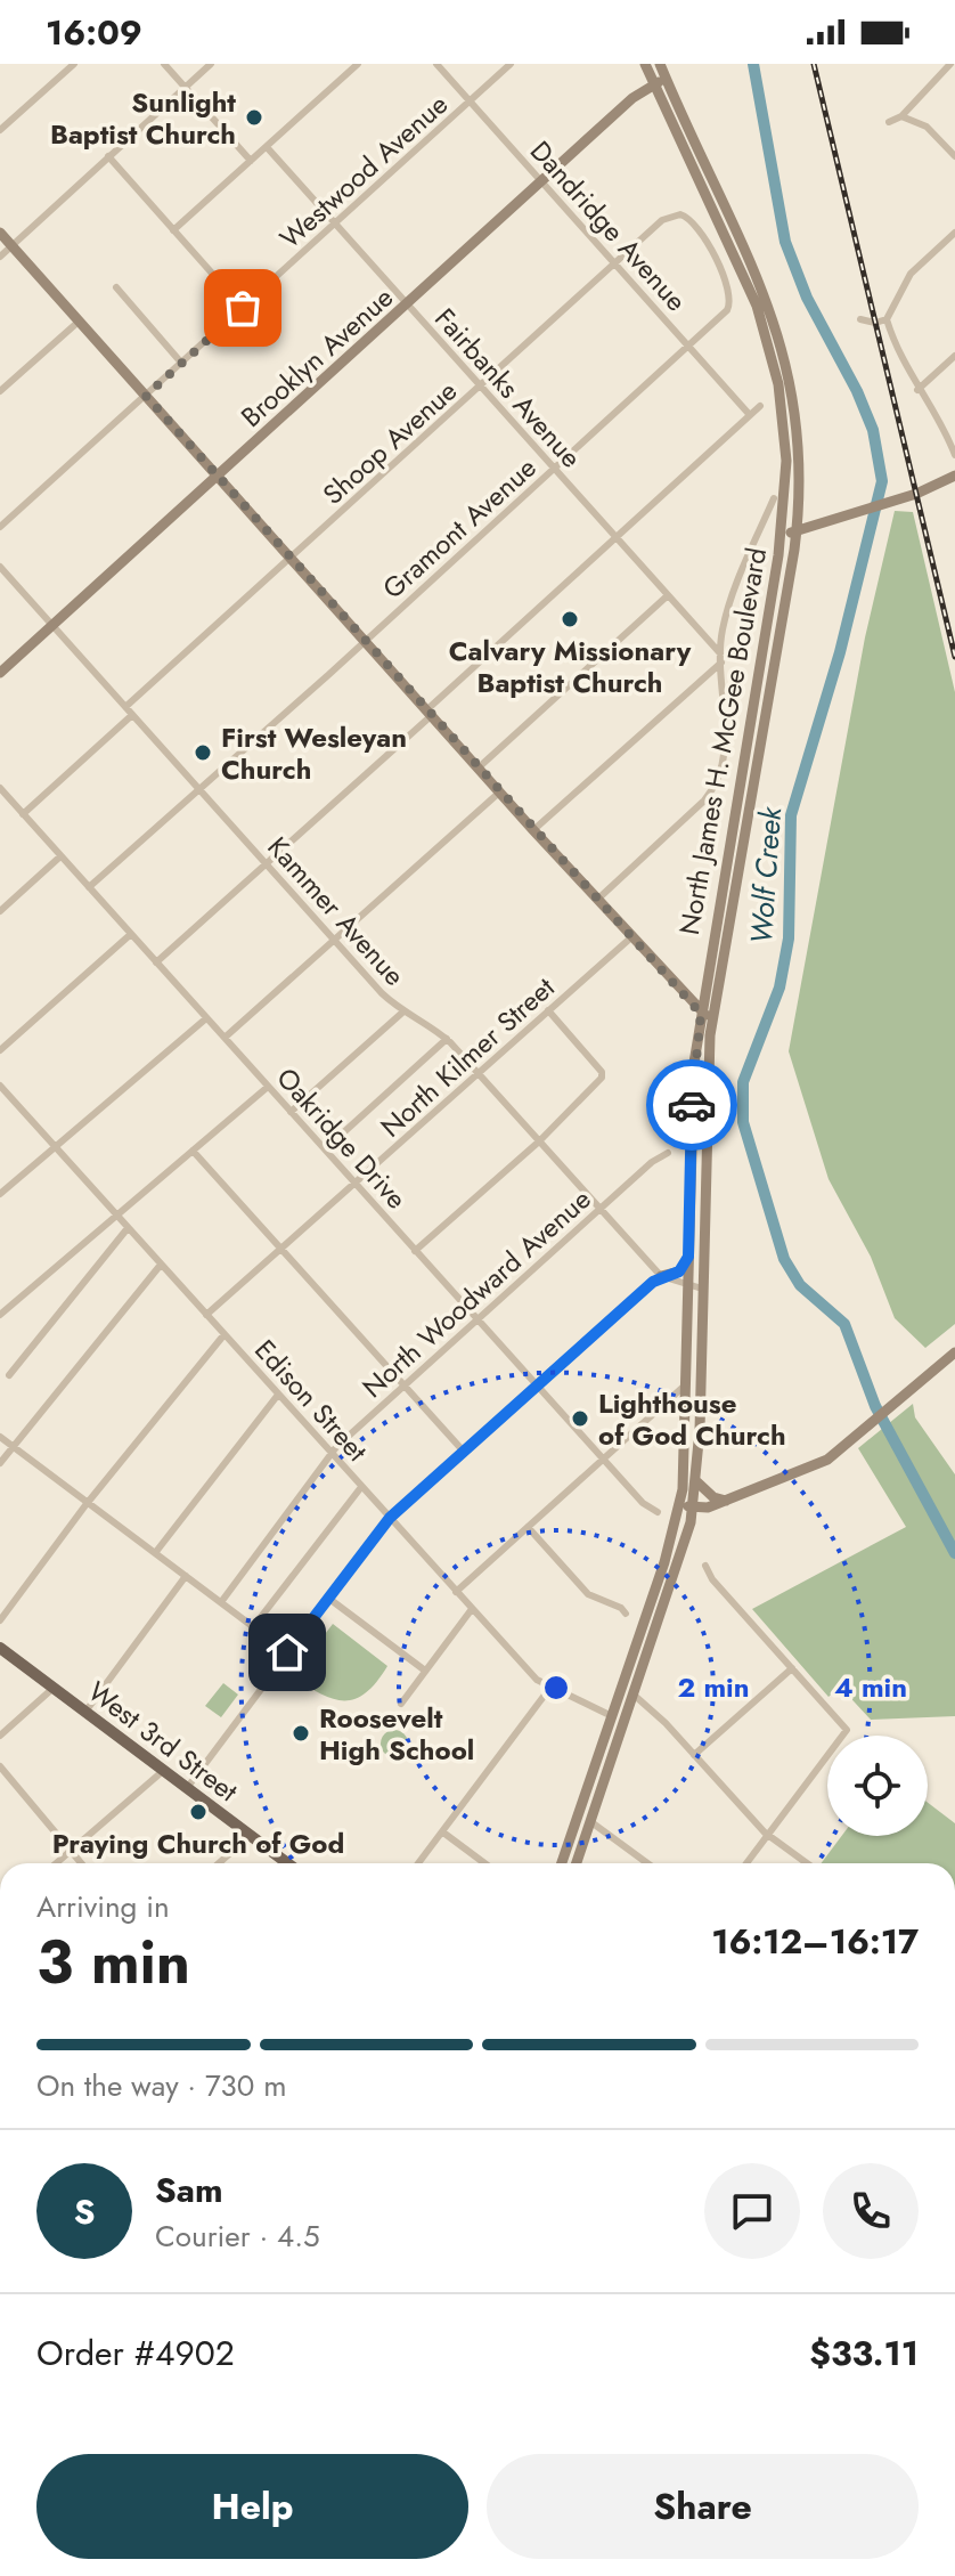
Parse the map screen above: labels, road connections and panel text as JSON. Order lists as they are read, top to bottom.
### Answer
{
  "streets": {
    "main road": ["Brooklyn Avenue", "North James H. McGee Boulevard", "West 3rd Street"],
    "street": [
      "Westwood Avenue",
      "Dandridge Avenue",
      "Fairbanks Avenue",
      "Shoop Avenue",
      "Gramont Avenue",
      "Kammer Avenue",
      "North Kilmer Street",
      "Oakridge Drive",
      "North Woodward Avenue",
      "Edison Street"
    ]
  },
  "crossings": [
    ["Westwood Avenue", "Dandridge Avenue"],
    ["Westwood Avenue", "Fairbanks Avenue"],
    ["Dandridge Avenue", "Brooklyn Avenue"],
    ["Dandridge Avenue", "Shoop Avenue"],
    ["Dandridge Avenue", "Gramont Avenue"],
    ["Brooklyn Avenue", "Fairbanks Avenue"],
    ["Brooklyn Avenue", "North James H. McGee Boulevard"],
    ["Brooklyn Avenue", "Kammer Avenue"],
    ["Fairbanks Avenue", "Shoop Avenue"],
    ["Fairbanks Avenue", "Gramont Avenue"],
    ["Shoop Avenue", "Gramont Avenue"],
    ["Shoop Avenue", "Kammer Avenue"],
    ["Gramont Avenue", "Kammer Avenue"],
    ["Gramont Avenue", "Oakridge Drive"],
    ["North James H. McGee Boulevard", "Kammer Avenue"],
    ["North James H. McGee Boulevard", "Edison Street"],
    ["Kammer Avenue", "North Kilmer Street"],
    ["Kammer Avenue", "North Woodward Avenue"],
    ["North Kilmer Street", "Oakridge Drive"],
    ["North Kilmer Street", "Edison Street"],
    ["Oakridge Drive", "North Woodward Avenue"],
    ["North Woodward Avenue", "Edison Street"]
  ],
  "water": ["Wolf Creek"],
  "places": [
    "Sunlight Baptist Church",
    "Calvary Missionary Baptist Church",
    "First Wesleyan Church",
    "Lighthouse of God Church",
    "Roosevelt High School",
    "Praying Church of God"
  ],
  "page": {
    "status": "16:09",
    "heading": ["3 min", "Arriving in", "16:12–16:17"],
    "panel": [
      "Sam",
      "Courier · 4.5",
      "Order #4902",
      "$33.11"
    ],
    "bar": "On the way · 730 m",
    "round": "S",
    "buttons": ["Help", "Share"]
  },
  "rings": ["2 min", "4 min"]
}
